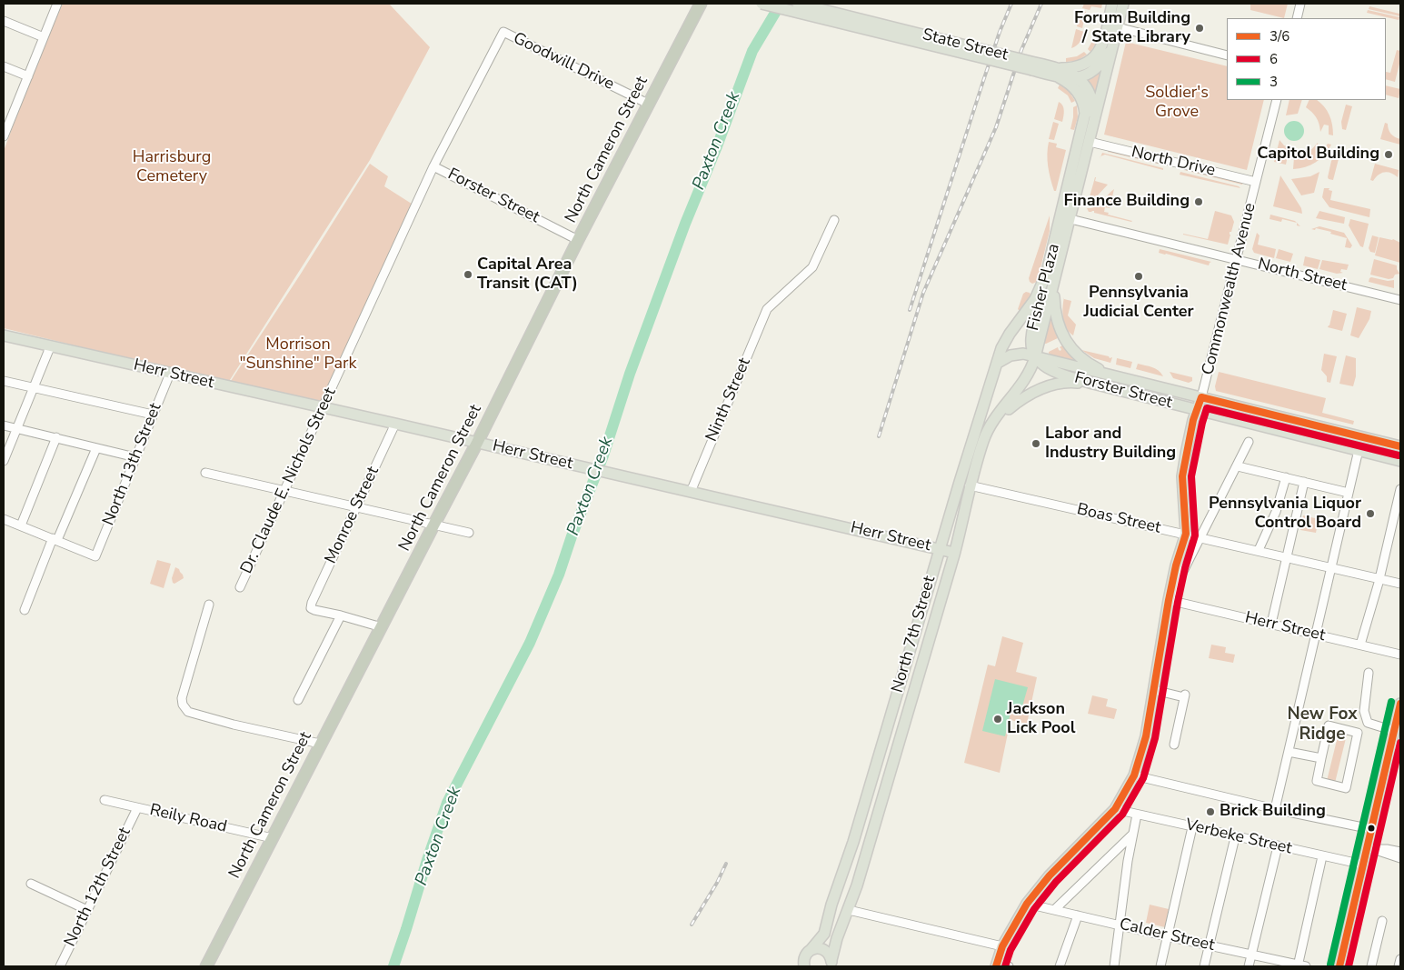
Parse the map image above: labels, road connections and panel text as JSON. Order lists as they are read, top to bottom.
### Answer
{
  "streets": {
    "highway": ["North Cameron Street"],
    "main road": [
      "State Street",
      "Forster Street",
      "Fisher Plaza",
      "Commonwealth Avenue",
      "Herr Street",
      "North 7th Street"
    ],
    "street": [
      "Goodwill Drive",
      "North Drive",
      "North Street",
      "Ninth Street",
      "North 13th Street",
      "Dr. Claude E. Nichols Street",
      "Monroe Street",
      "Boas Street",
      "Reily Road",
      "Verbeke Street",
      "North 12th Street",
      "Calder Street"
    ]
  },
  "crossings": [
    ["State Street", "Fisher Plaza"],
    ["Goodwill Drive", "North Cameron Street"],
    ["Goodwill Drive", "Dr. Claude E. Nichols Street"],
    ["North Cameron Street", "Forster Street"],
    ["North Cameron Street", "Herr Street"],
    ["North Cameron Street", "Reily Road"],
    ["North Drive", "Fisher Plaza"],
    ["North Drive", "Commonwealth Avenue"],
    ["Forster Street", "Fisher Plaza"],
    ["Forster Street", "Commonwealth Avenue"],
    ["Forster Street", "Dr. Claude E. Nichols Street"],
    ["Forster Street", "North 7th Street"],
    ["North Street", "Fisher Plaza"],
    ["North Street", "Commonwealth Avenue"],
    ["Fisher Plaza", "North 7th Street"],
    ["Commonwealth Avenue", "Boas Street"],
    ["Herr Street", "Ninth Street"],
    ["Herr Street", "North 13th Street"],
    ["Herr Street", "Dr. Claude E. Nichols Street"],
    ["Herr Street", "Monroe Street"],
    ["Herr Street", "North 7th Street"],
    ["Boas Street", "North 7th Street"],
    ["Reily Road", "North 12th Street"]
  ],
  "districts": ["New Fox Ridge"],
  "water": ["Paxton Creek"],
  "parks": ["Soldier's Grove", "Harrisburg Cemetery", "Morrison \"Sunshine\" Park"],
  "places": [
    "Forum Building / State Library",
    "Capitol Building",
    "Finance Building",
    "Capital Area Transit (CAT)",
    "Pennsylvania Judicial Center",
    "Labor and Industry Building",
    "Pennsylvania Liquor Control Board",
    "Jackson Lick Pool",
    "Brick Building"
  ],
  "lines": ["transit line 3/6", "transit line 6", "transit line 3"],
  "legend": ["3/6", "6", "3"]
}
